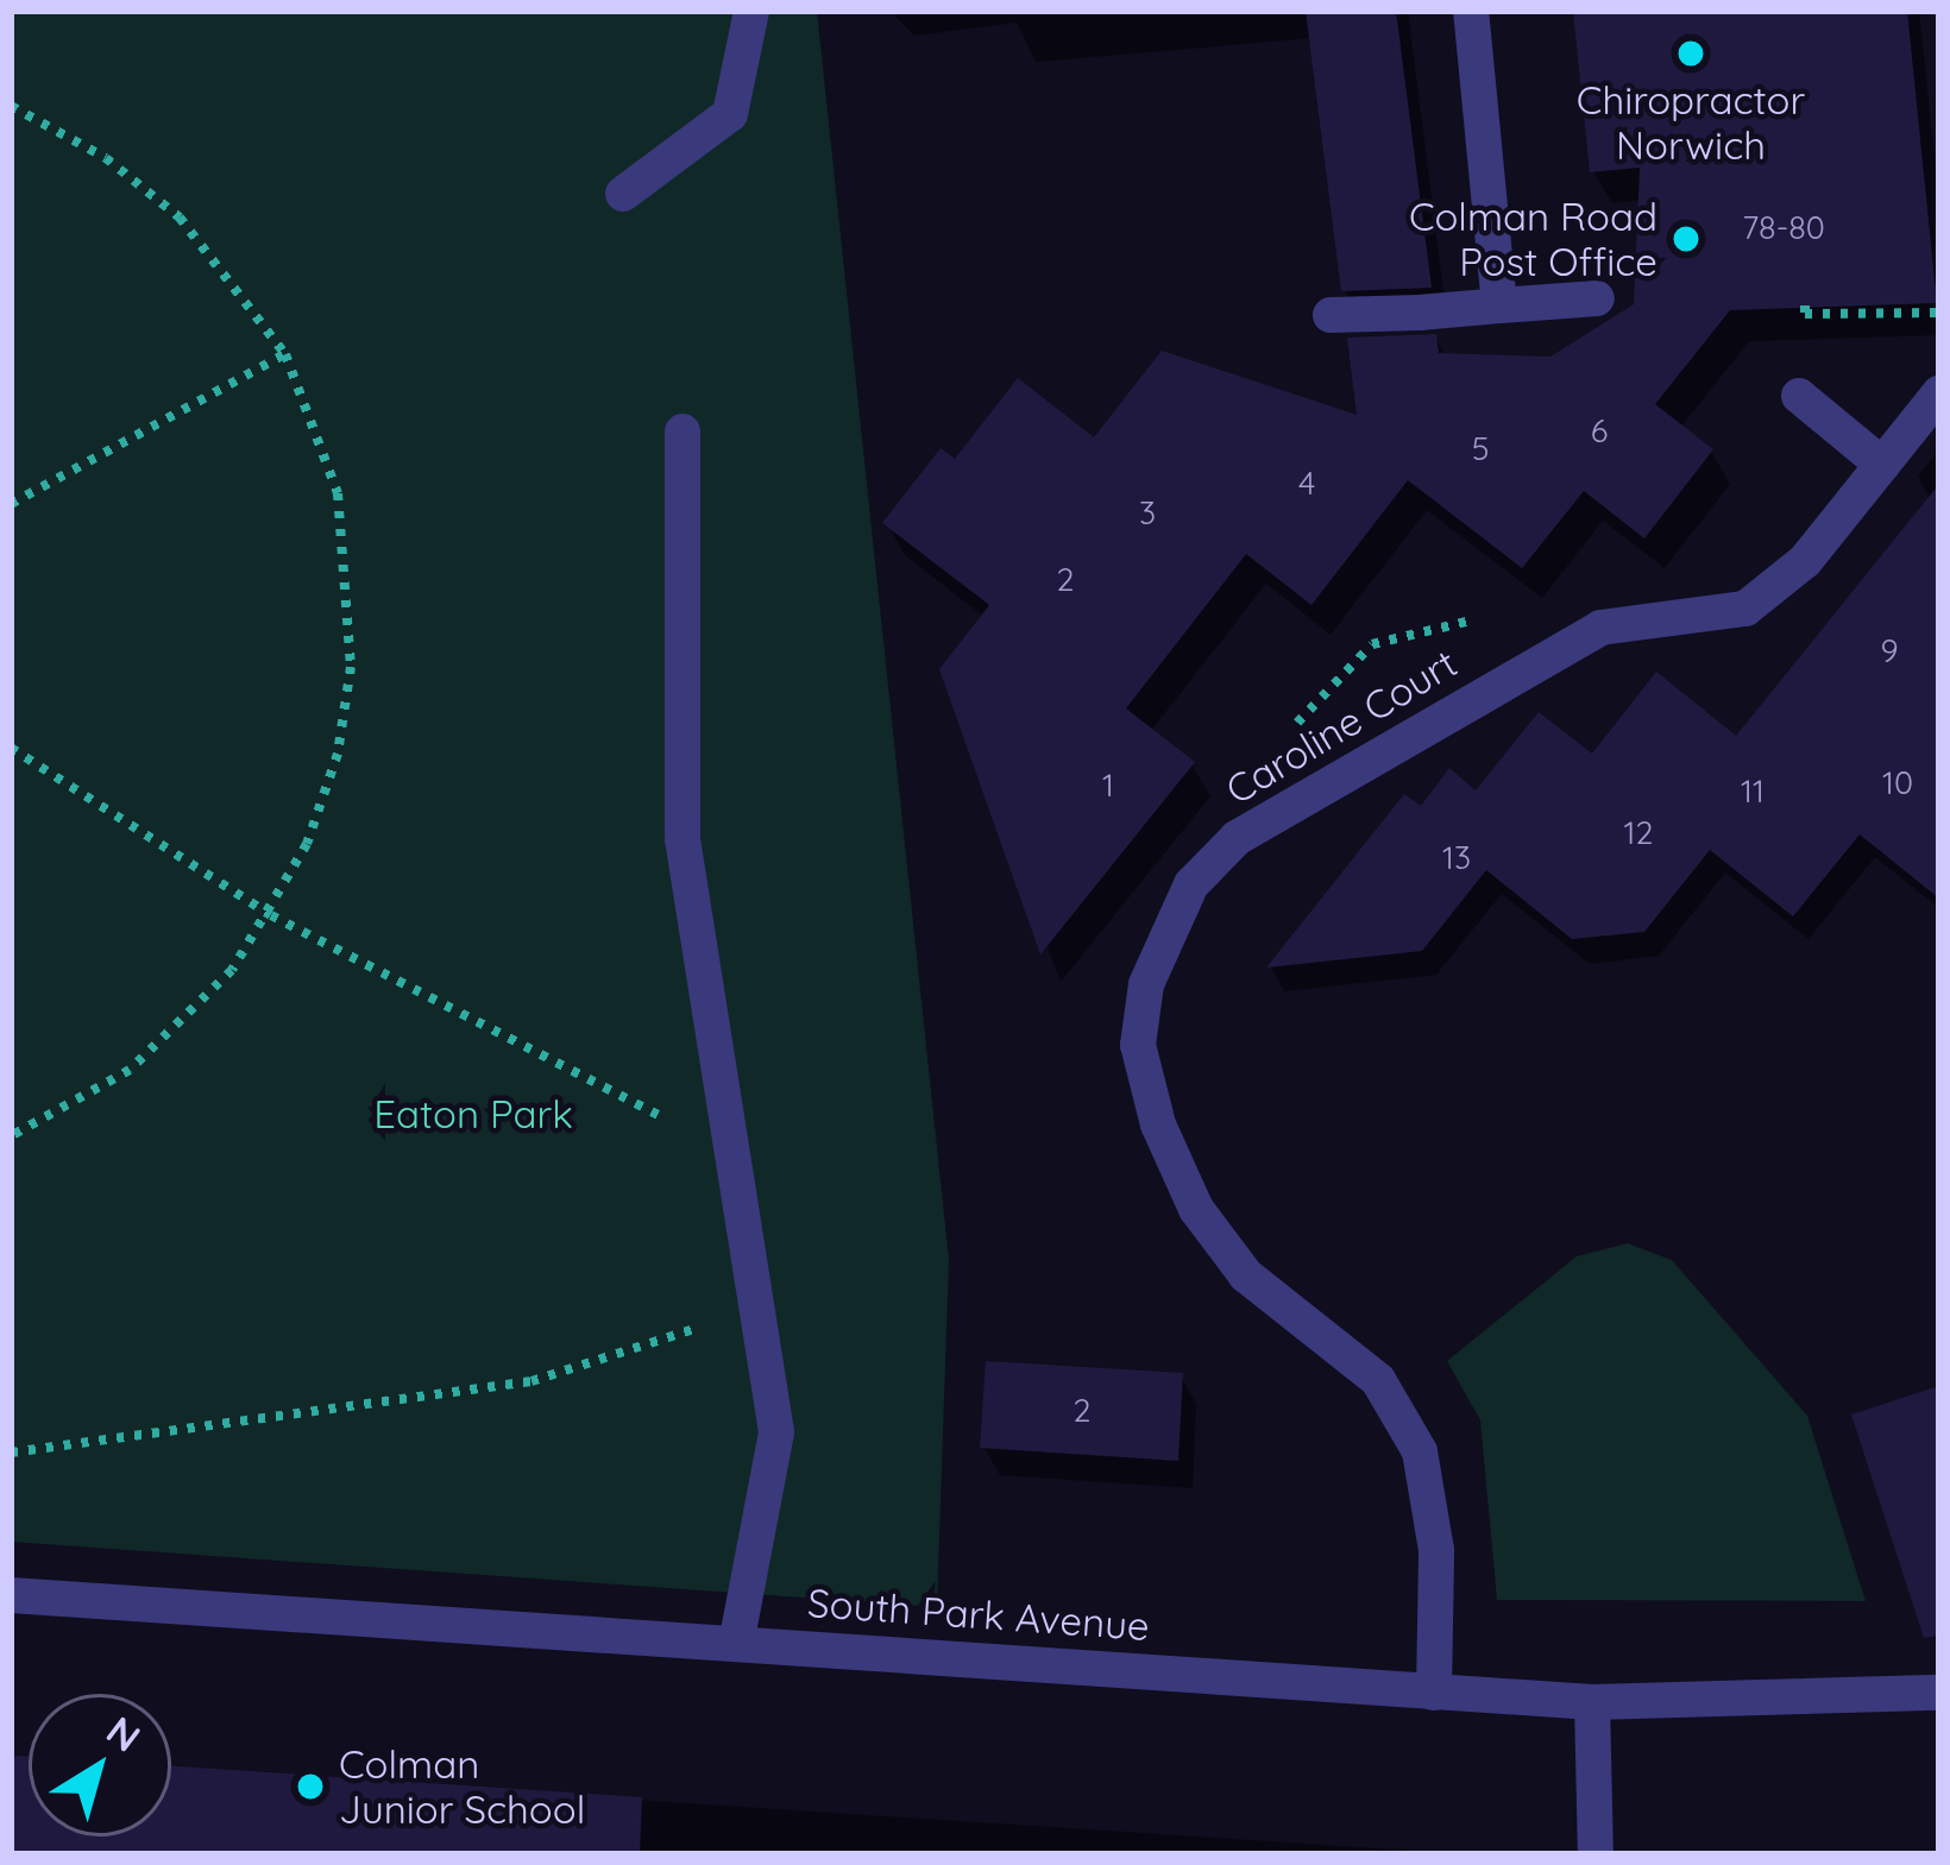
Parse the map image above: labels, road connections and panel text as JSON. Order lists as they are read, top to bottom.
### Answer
{
  "streets": {
    "street": ["Caroline Court", "South Park Avenue"]
  },
  "crossings": [
    ["Caroline Court", "South Park Avenue"]
  ],
  "parks": ["Eaton Park"],
  "places": ["Chiropractor Norwich", "Colman Road Post Office", "Colman Junior School"],
  "house_numbers": [
    "78-80",
    "6",
    "5",
    "4",
    "3",
    "2",
    "9",
    "10",
    "1",
    "11",
    "12",
    "13",
    "2"
  ],
  "north": "top right"
}
